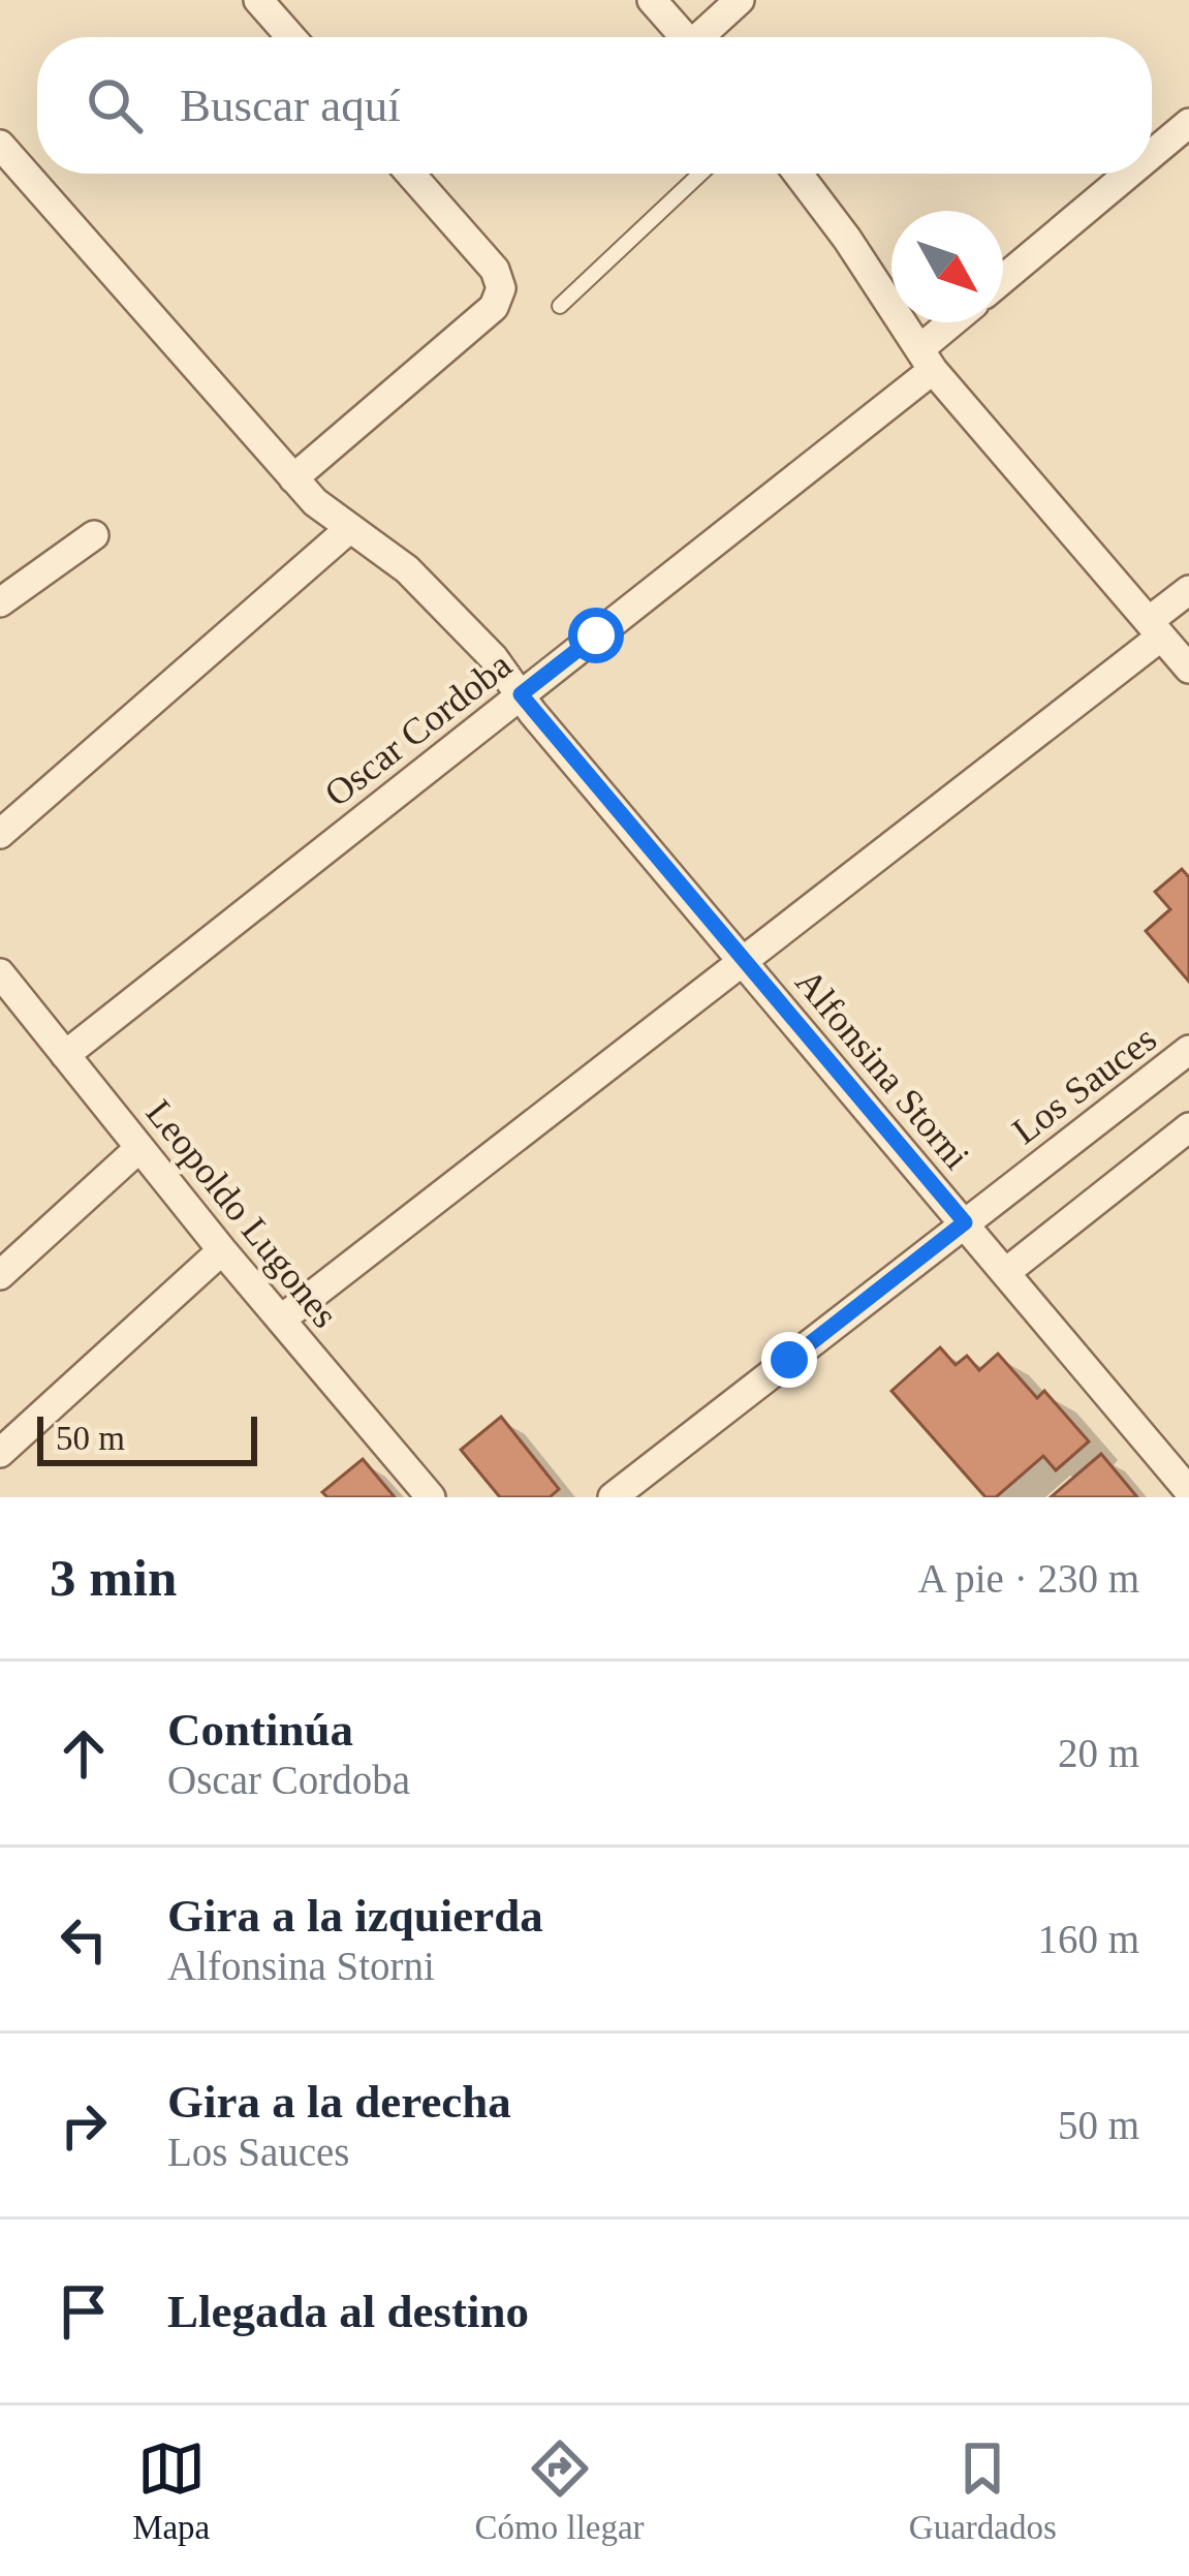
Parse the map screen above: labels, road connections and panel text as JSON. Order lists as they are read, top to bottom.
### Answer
{
  "streets": {
    "street": [
      "Oscar Cordoba",
      "Alfonsina Storni",
      "Los Sauces",
      "Leopoldo Lugones"
    ]
  },
  "crossings": [
    ["Oscar Cordoba", "Alfonsina Storni"],
    ["Oscar Cordoba", "Leopoldo Lugones"],
    ["Alfonsina Storni", "Los Sauces"]
  ],
  "scale_bar": "50 m",
  "north": "bottom right",
  "page": {
    "search": "Buscar aquí",
    "scale": "50 m",
    "heading": ["3 min", "A pie · 230 m"],
    "list": [
      ["Continúa", "Oscar Cordoba", "20 m"],
      ["Gira a la izquierda", "Alfonsina Storni", "160 m"],
      ["Gira a la derecha", "Los Sauces", "50 m"],
      "Llegada al destino"
    ],
    "nav": ["Mapa", "Cómo llegar", "Guardados"]
  }
}
